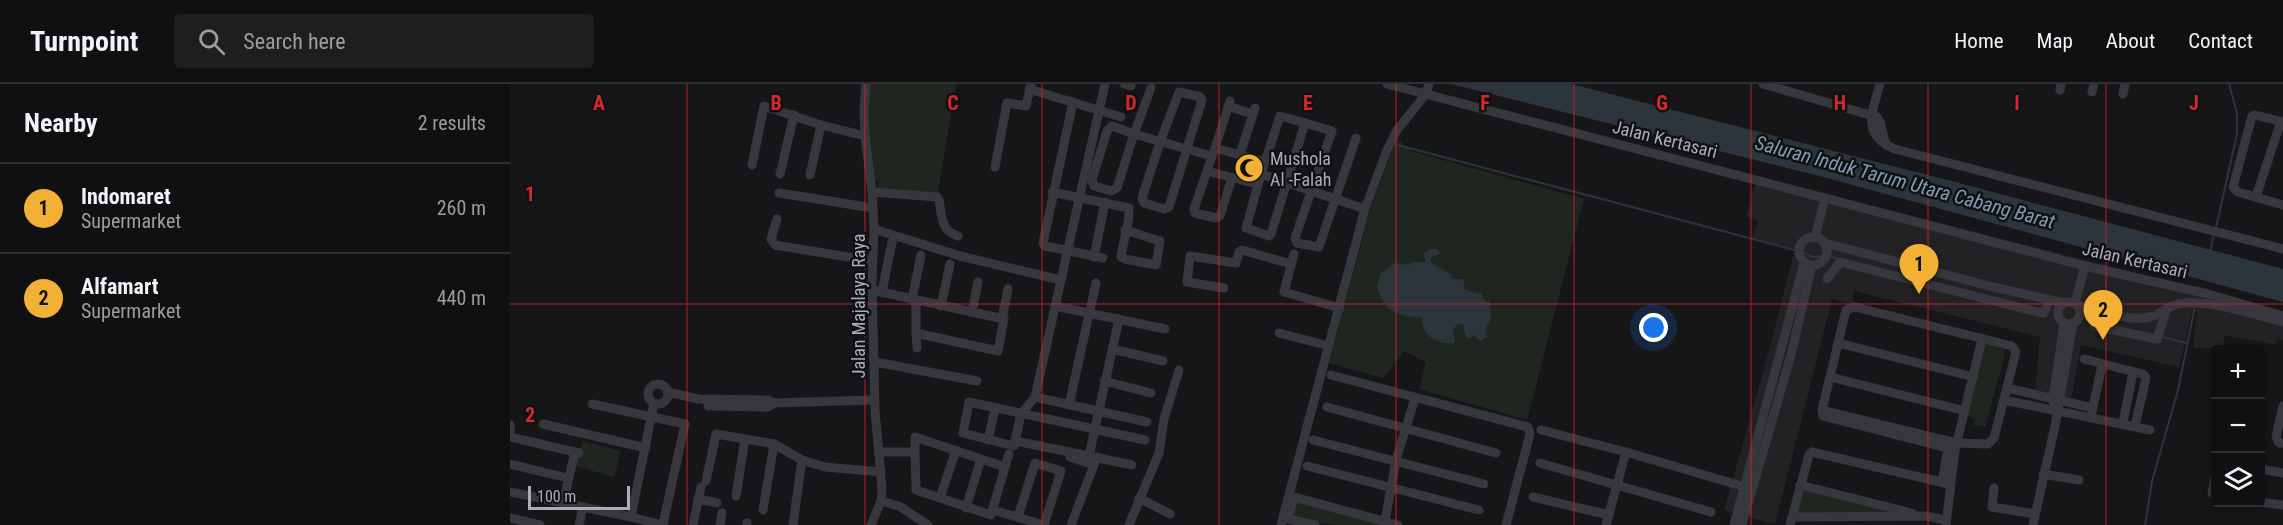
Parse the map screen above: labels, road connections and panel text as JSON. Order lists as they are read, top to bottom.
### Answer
{
  "streets": {
    "street": ["Jalan Kertasari", "Jalan Majalaya Raya"]
  },
  "water": ["Saluran Induk Tarum Utara Cabang Barat"],
  "places": {
    "mosque": ["Mushola Al -Falah"]
  },
  "scale_bar": "100 m",
  "page": {
    "header": "Turnpoint",
    "search": "Search here",
    "nav": [
      "Home",
      "Map",
      "About",
      "Contact"
    ],
    "heading": ["Nearby", "2 results"],
    "list": [
      {
        "mark": "1",
        "name": "Indomaret",
        "note": "Supermarket",
        "value": "260 m"
      },
      {
        "mark": "2",
        "name": "Alfamart",
        "note": "Supermarket",
        "value": "440 m"
      }
    ],
    "pins": ["1", "2"],
    "map_buttons": ["+", "−"],
    "scale": "100 m"
  },
  "grid": {
    "columns": [
      "A",
      "B",
      "C",
      "D",
      "E",
      "F",
      "G",
      "H",
      "I",
      "J"
    ],
    "rows": ["1", "2"]
  }
}
